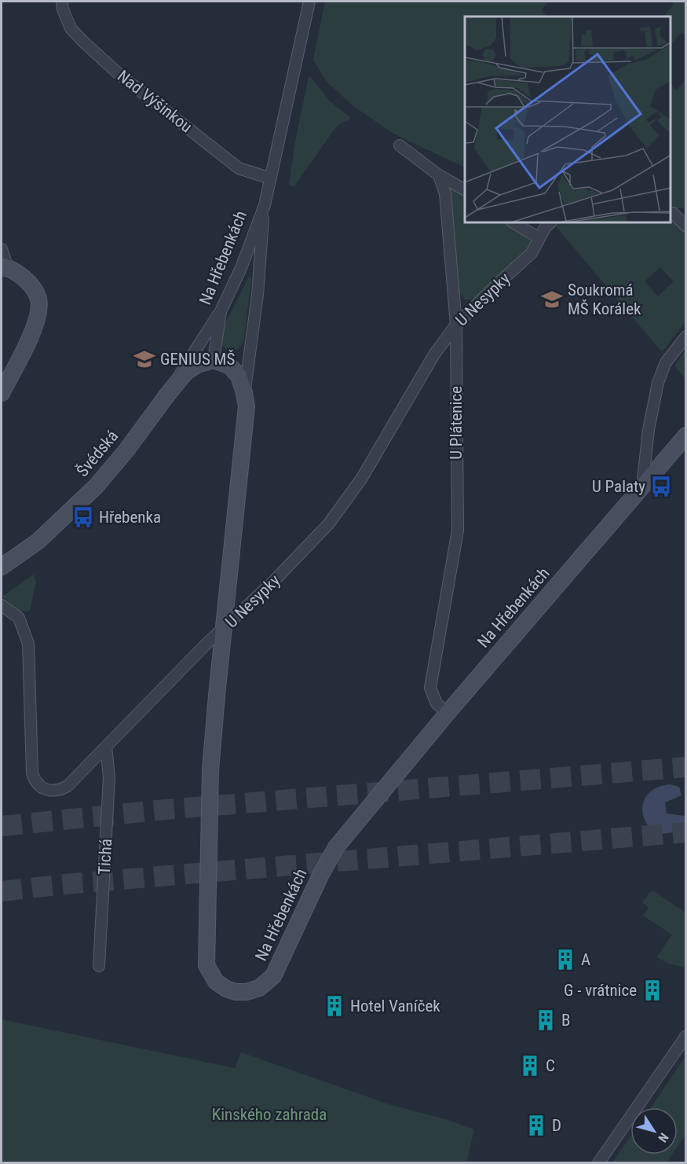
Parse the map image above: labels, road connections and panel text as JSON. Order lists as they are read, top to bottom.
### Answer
{
  "streets": {
    "street": [
      "Nad Výšinkou",
      "Na Hřebenkách",
      "U Nesypky",
      "U Plátenice",
      "Švédská",
      "Tichá"
    ]
  },
  "crossings": [
    ["Nad Výšinkou", "Na Hřebenkách"],
    ["Na Hřebenkách", "U Nesypky"],
    ["Na Hřebenkách", "U Plátenice"],
    ["Na Hřebenkách", "Švédská"],
    ["U Nesypky", "U Plátenice"],
    ["U Nesypky", "Tichá"]
  ],
  "parks": ["Kinského zahrada"],
  "places": {
    "school or university": ["Soukromá MŠ Korálek", "GENIUS MŠ"],
    "bus stop": ["U Palaty", "Hřebenka"],
    "building": [
      "A",
      "G - vrátnice",
      "Hotel Vaníček",
      "B",
      "C",
      "D"
    ]
  },
  "north": "bottom right"
}
